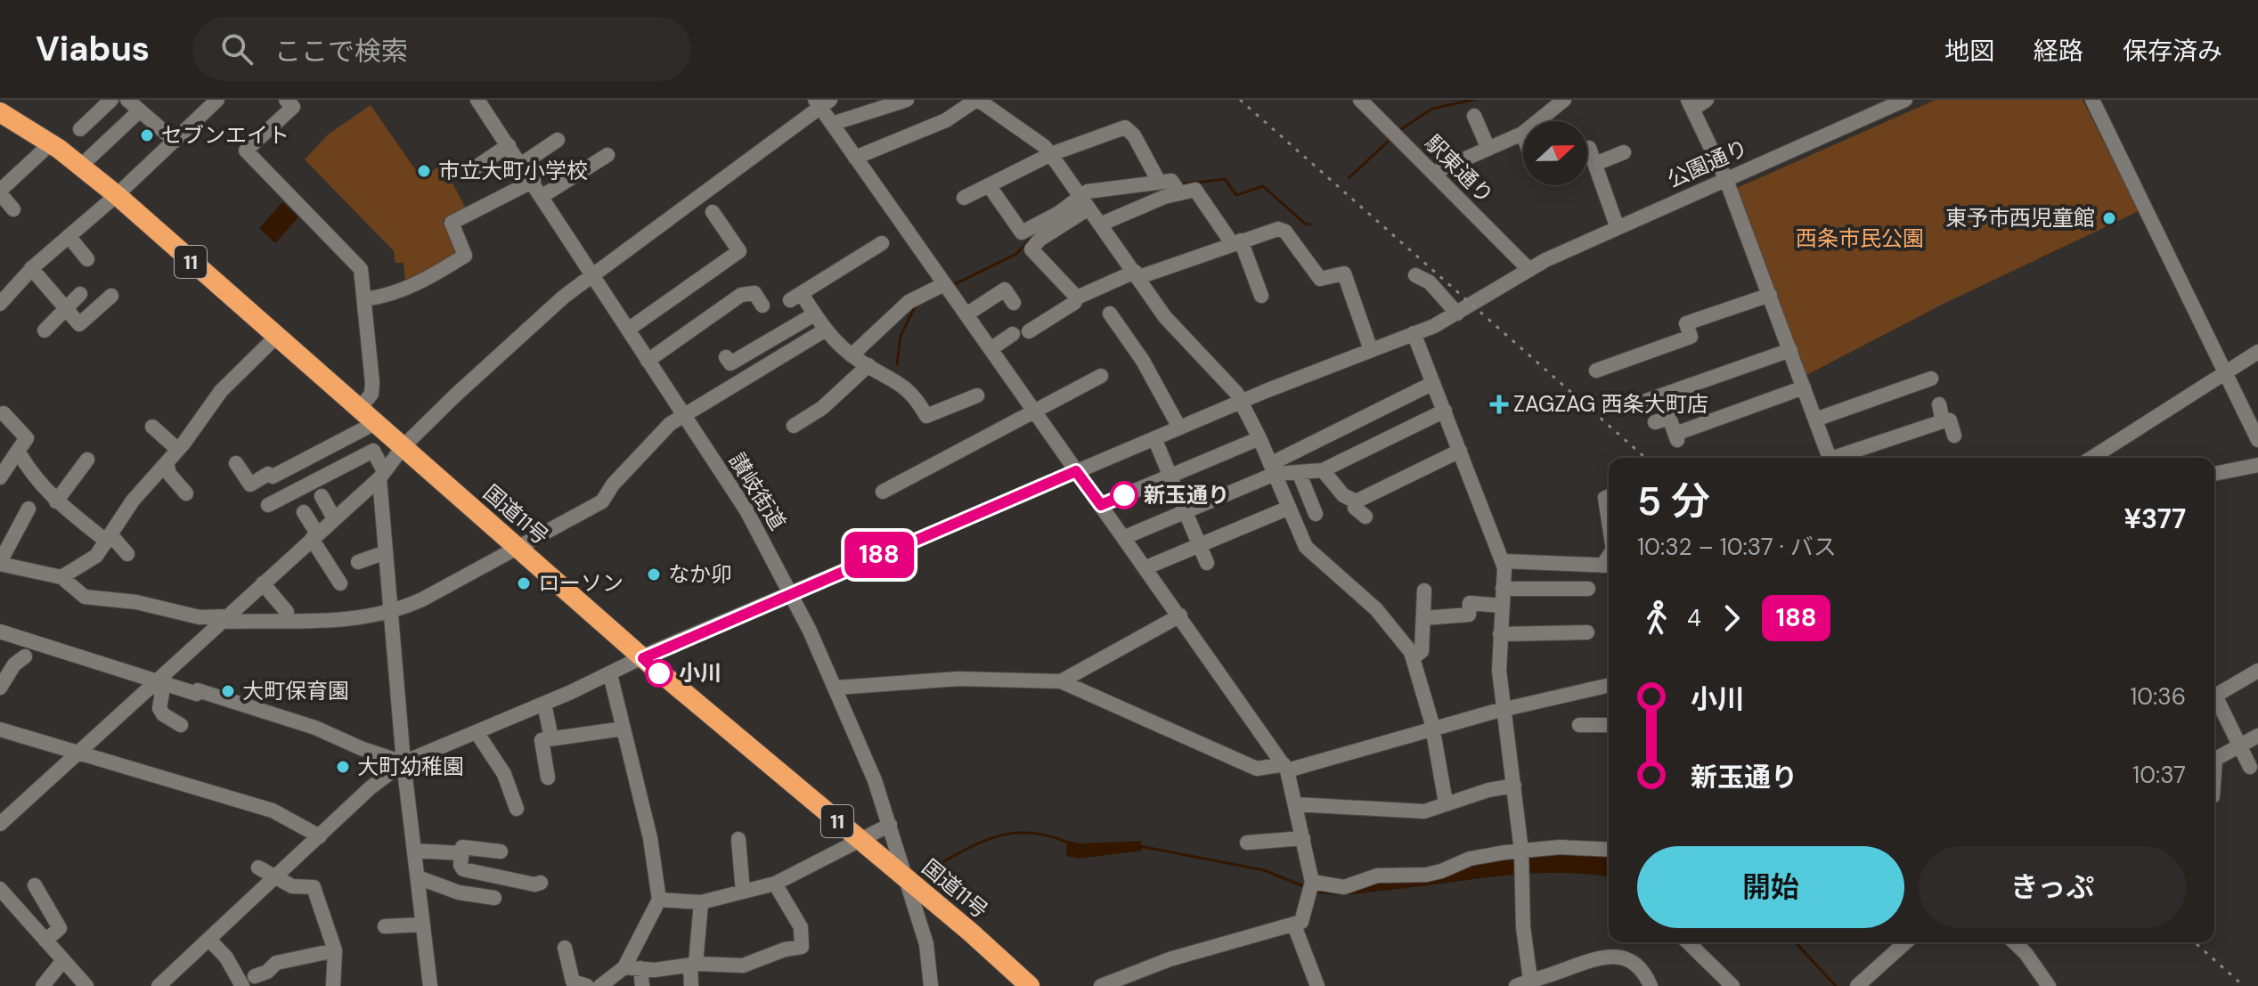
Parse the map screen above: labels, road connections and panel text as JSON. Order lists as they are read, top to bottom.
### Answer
{
  "streets": {
    "highway": ["11", "国道11号"],
    "street": ["公園通り", "駅東通り", "讃岐街道"]
  },
  "crossings": [
    ["公園通り", "駅東通り"],
    ["公園通り", "讃岐街道"],
    ["公園通り", "国道11号"],
    ["讃岐街道", "国道11号"]
  ],
  "parks": ["西条市民公園"],
  "places": {
    "other": [
      "セブンエイト",
      "市立大町小学校",
      "東予市西児童館",
      "新玉通り",
      "なか卯",
      "ローソン",
      "小川",
      "大町保育園",
      "大町幼稚園"
    ],
    "health": ["ZAGZAG 西条大町店"]
  },
  "lines": ["bus line 188"],
  "north": "right",
  "page": {
    "header": "Viabus",
    "search": "ここで検索",
    "nav": ["地図", "経路", "保存済み"],
    "on_map": "188",
    "heading": ["5 分", "10:32 – 10:37 · バス", "¥377"],
    "legs": ["4", "188"],
    "list": [
      {
        "name": "小川",
        "value": "10:36"
      },
      {
        "name": "新玉通り",
        "value": "10:37"
      }
    ],
    "buttons": ["開始", "きっぷ"]
  }
}
